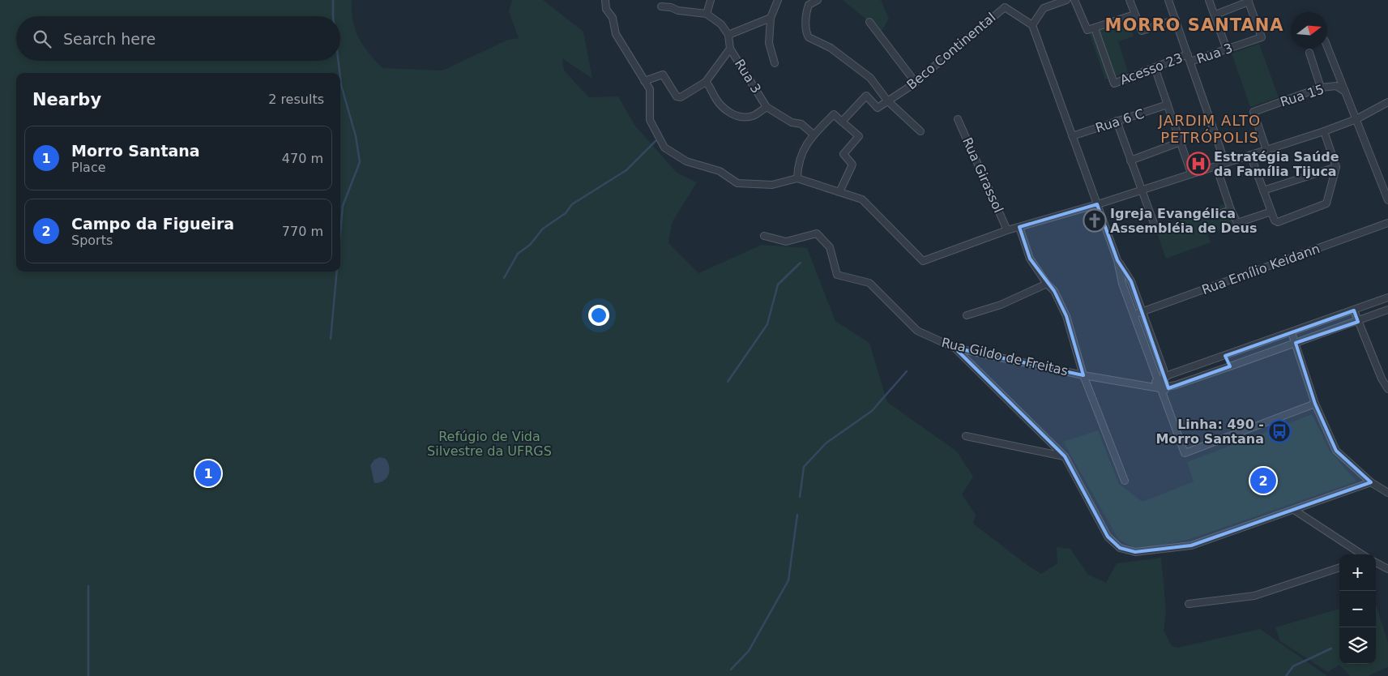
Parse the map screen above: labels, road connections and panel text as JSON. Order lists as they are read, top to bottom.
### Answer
{
  "streets": {
    "street": [
      "Beco Continental",
      "Rua 3",
      "Acesso 23",
      "Rua 15",
      "Rua 6 C",
      "Rua Girassol",
      "Rua Emílio Keidann",
      "Rua Gildo de Freitas"
    ]
  },
  "districts": ["MORRO SANTANA", "JARDIM ALTO PETRÓPOLIS"],
  "parks": ["Refúgio de Vida Silvestre da UFRGS"],
  "places": {
    "hospital": ["Estratégia Saúde da Família Tijuca"],
    "church": ["Igreja Evangélica Assembléia de Deus"],
    "bus stop": ["Linha: 490 - Morro Santana"]
  },
  "north": "right",
  "page": {
    "search": "Search here",
    "heading": ["Nearby", "2 results"],
    "list": [
      {
        "mark": "1",
        "name": "Morro Santana",
        "note": "Place",
        "value": "470 m"
      },
      {
        "mark": "2",
        "name": "Campo da Figueira",
        "note": "Sports",
        "value": "770 m"
      }
    ],
    "pins": ["1", "2"],
    "map_buttons": ["+", "−"]
  }
}
